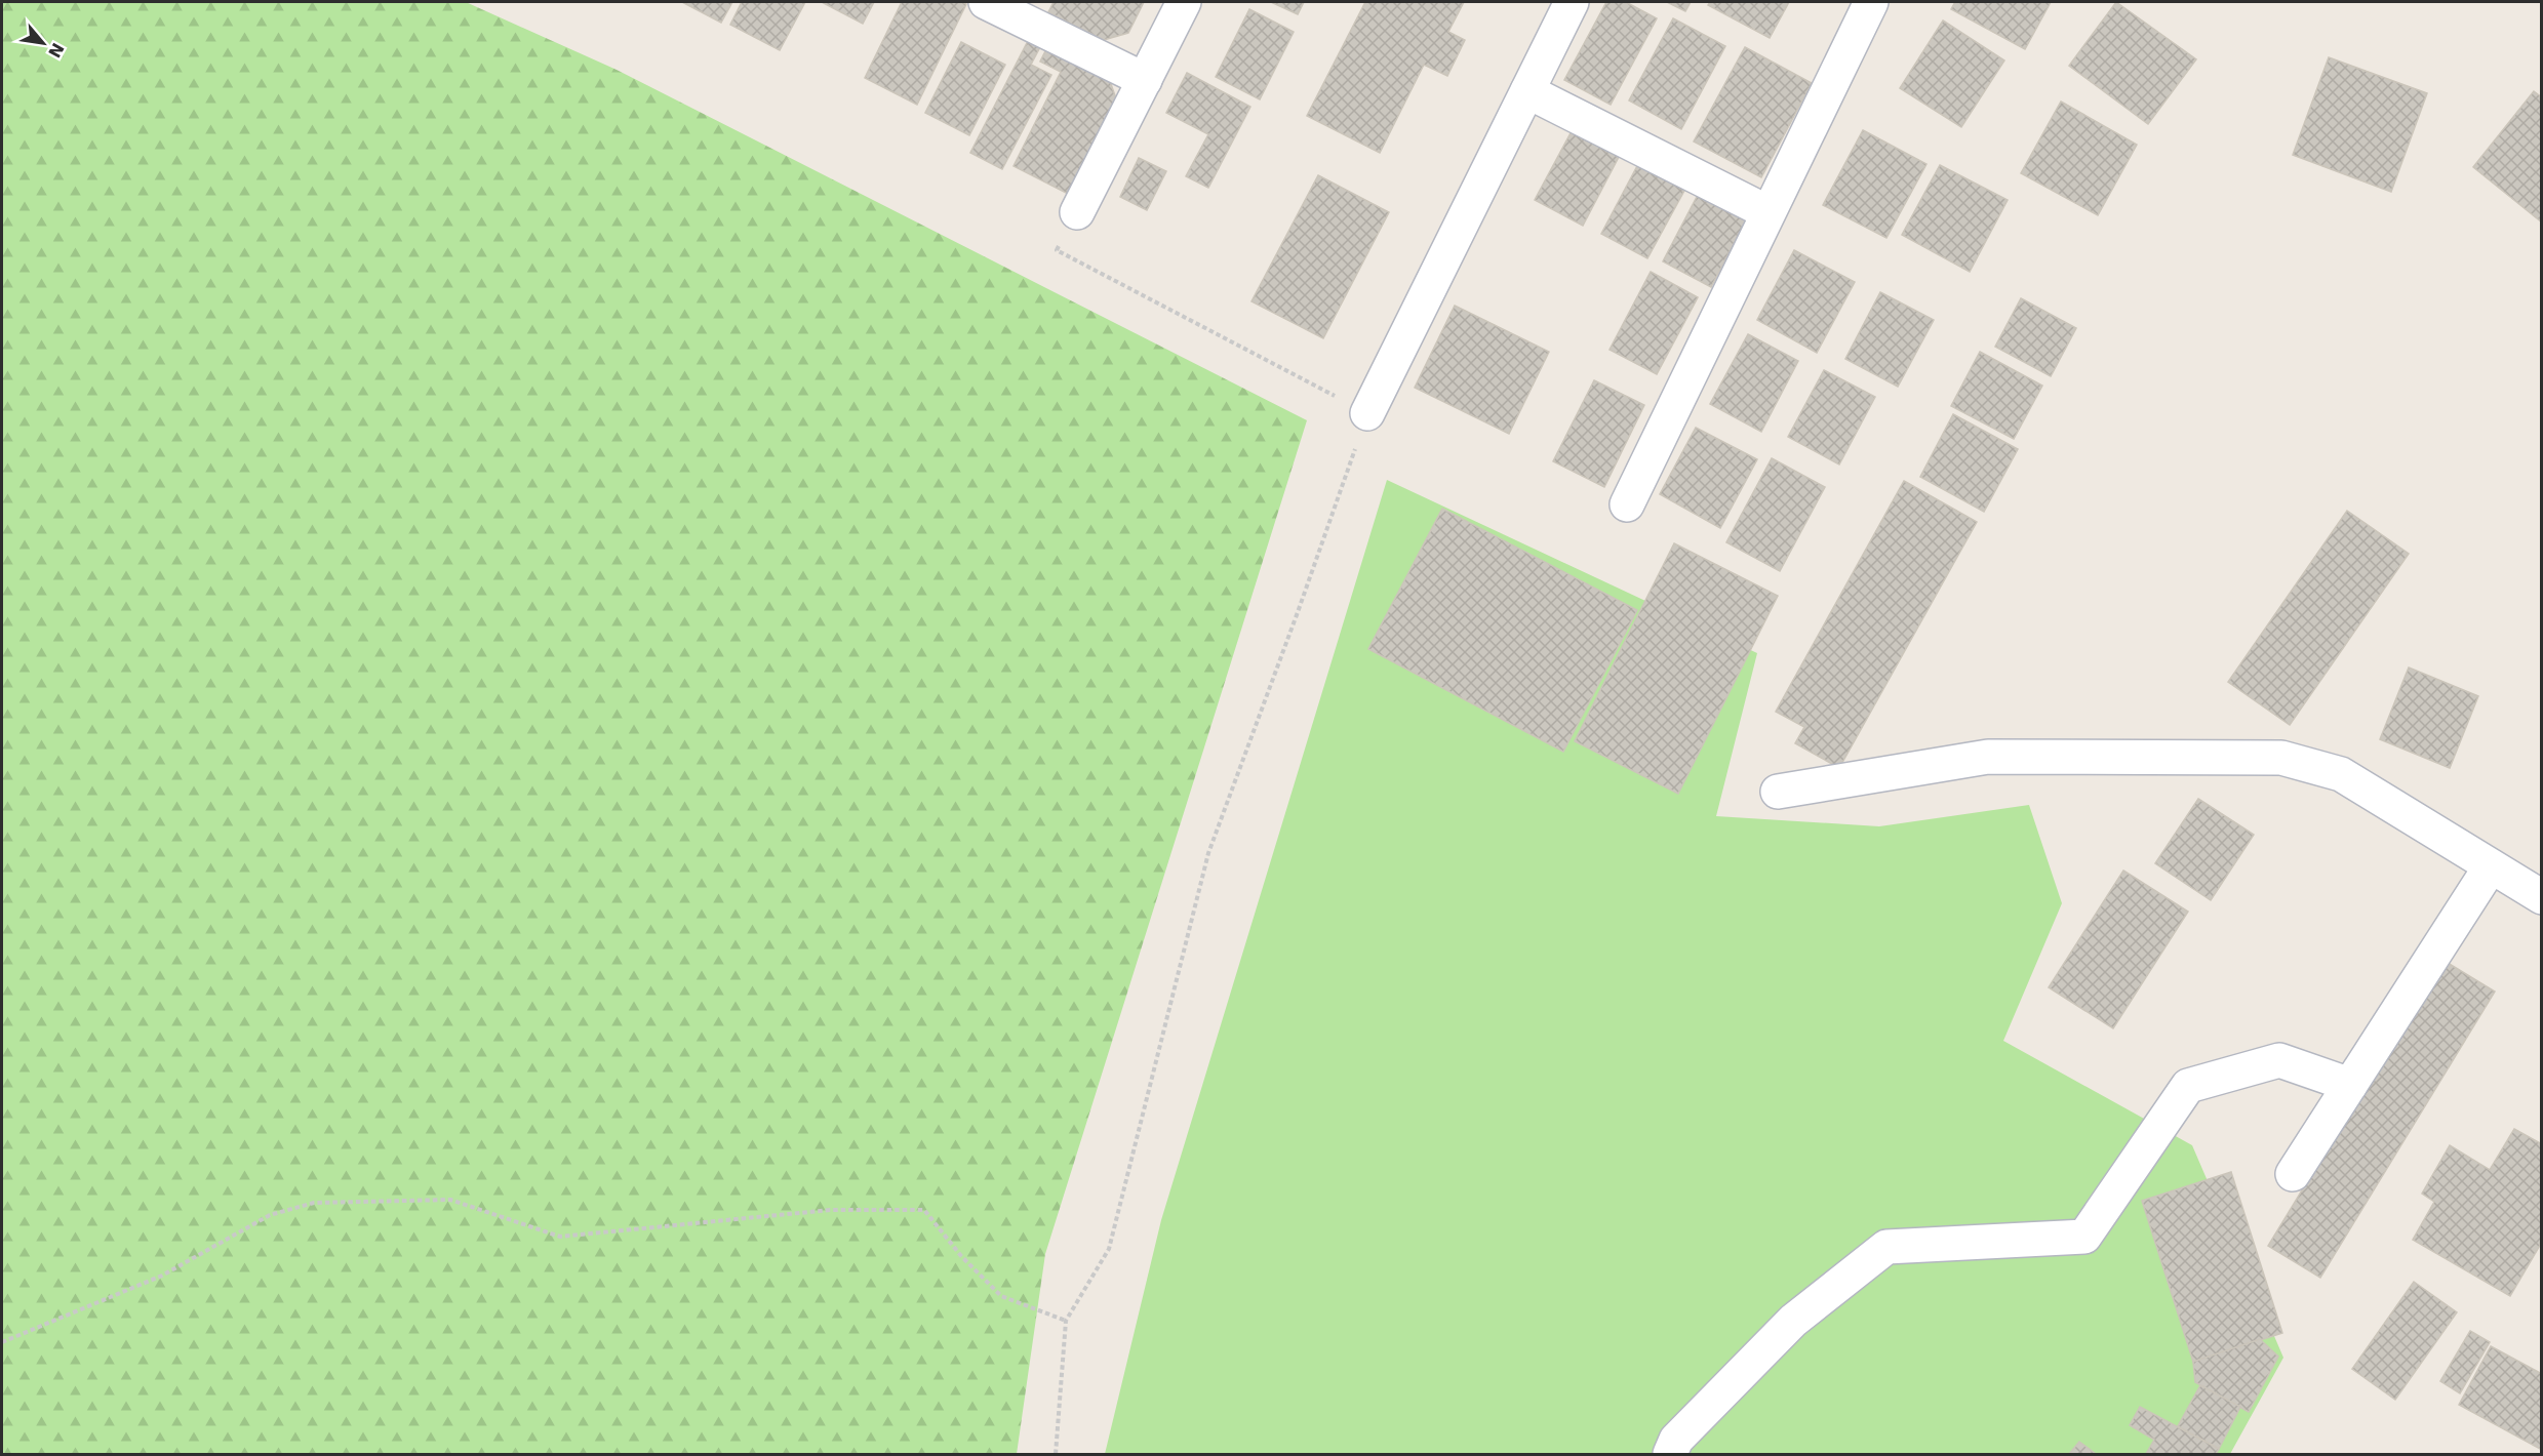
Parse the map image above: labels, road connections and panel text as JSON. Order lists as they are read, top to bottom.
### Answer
{
  "north": "bottom right"
}
